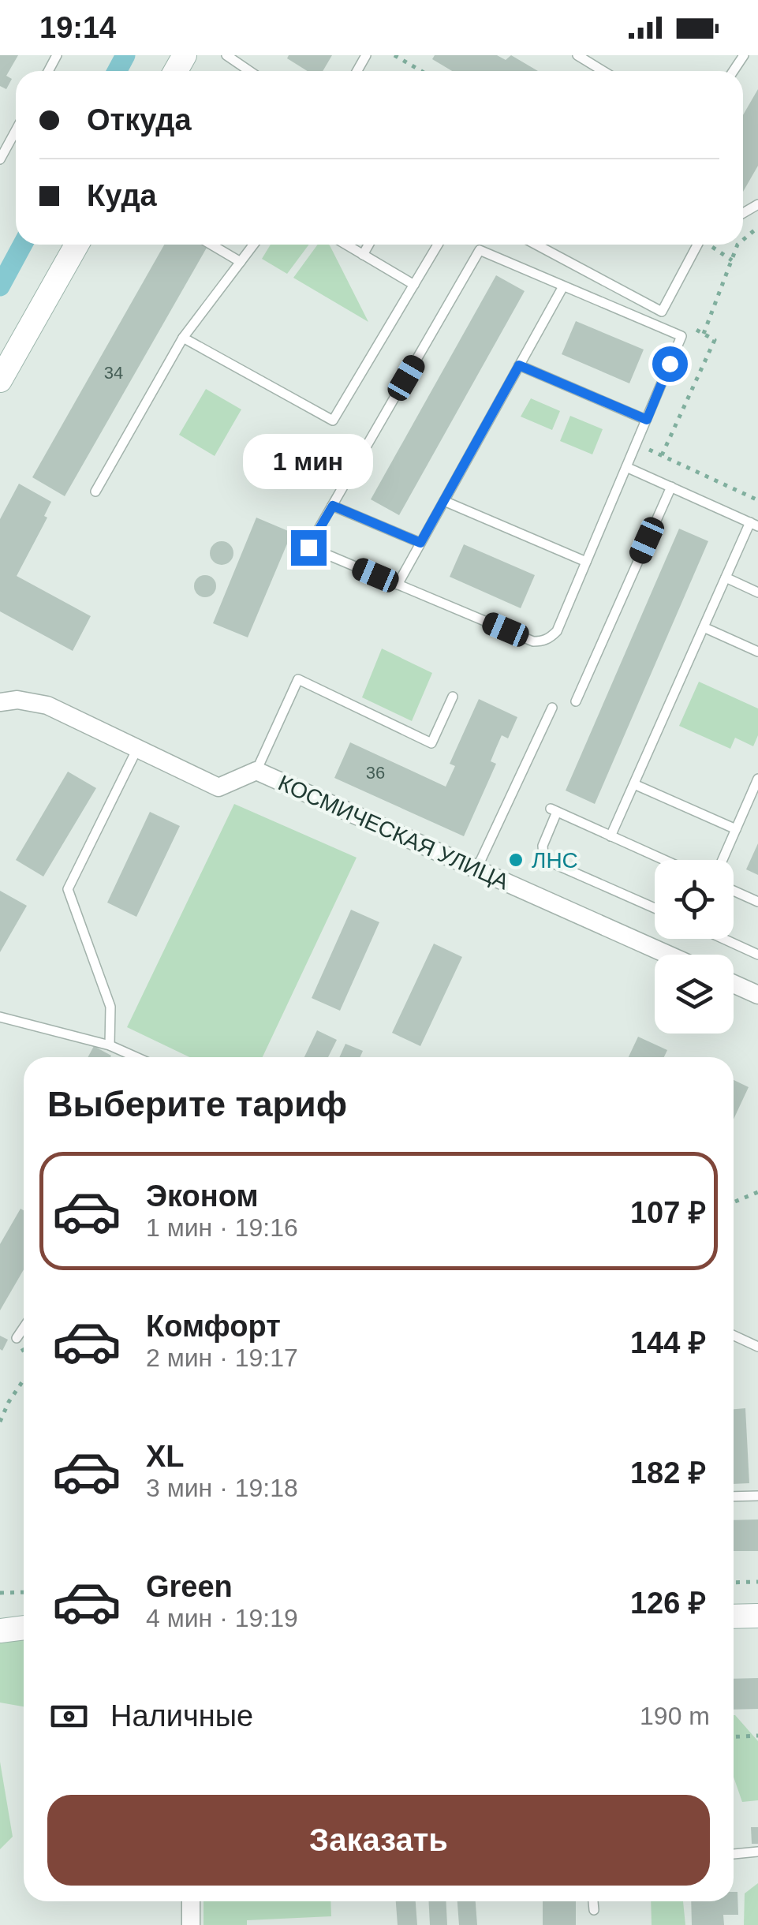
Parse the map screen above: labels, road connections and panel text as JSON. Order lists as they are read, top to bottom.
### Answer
{
  "streets": {
    "street": ["КОСМИЧЕСКАЯ УЛИЦА"]
  },
  "places": ["ЛНС"],
  "house_numbers": ["34", "36"],
  "page": {
    "status": "19:14",
    "banner": ["Откуда", "Куда"],
    "bubble": "1 мин",
    "heading": "Выберите тариф",
    "list": [
      {
        "name": "Эконом",
        "note": "1 мин · 19:16",
        "value": "107 ₽"
      },
      {
        "name": "Комфорт",
        "note": "2 мин · 19:17",
        "value": "144 ₽"
      },
      {
        "name": "XL",
        "note": "3 мин · 19:18",
        "value": "182 ₽"
      },
      {
        "name": "Green",
        "note": "4 мин · 19:19",
        "value": "126 ₽"
      }
    ],
    "pay": ["Наличные", "190 m"],
    "buttons": "Заказать"
  }
}
